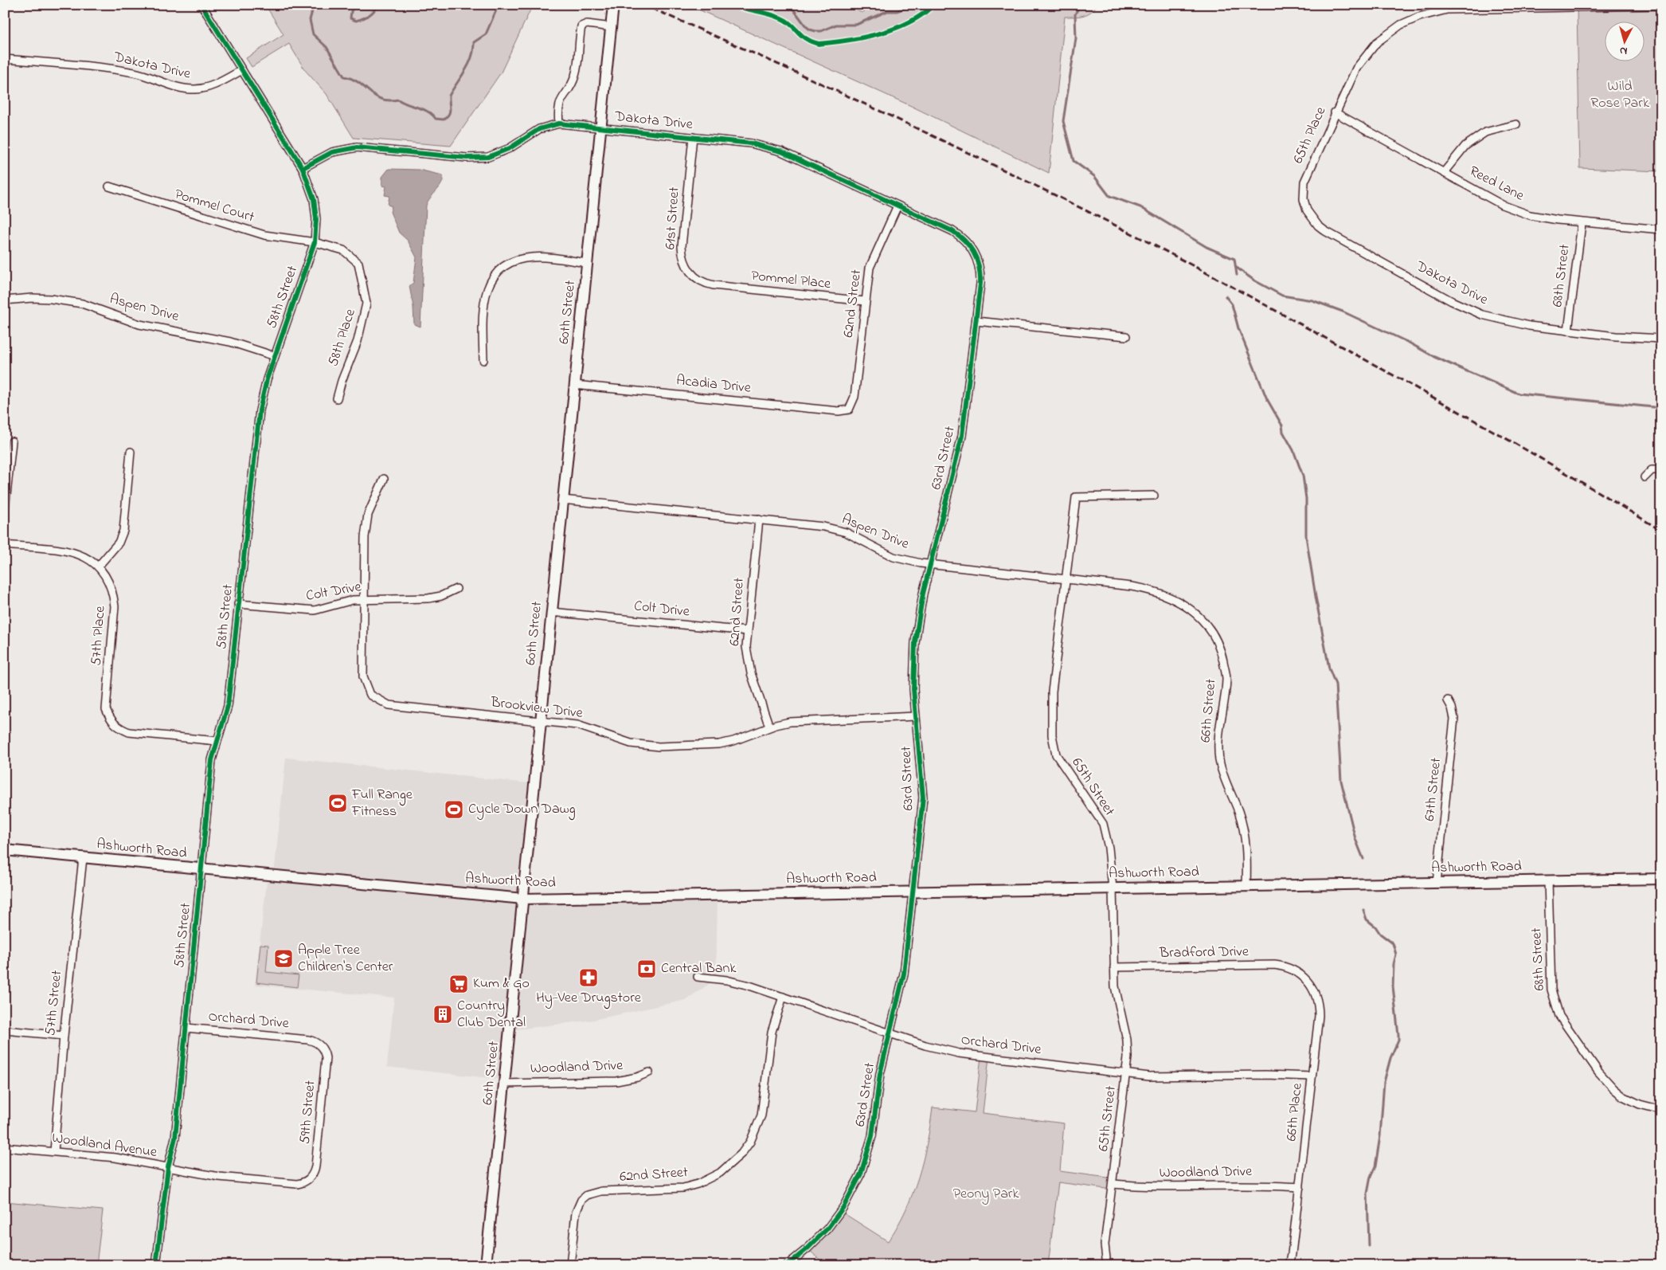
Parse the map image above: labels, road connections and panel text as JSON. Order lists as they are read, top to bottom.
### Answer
{
  "streets": {
    "main road": ["60th Street", "Ashworth Road"],
    "street": [
      "Dakota Drive",
      "65th Place",
      "Reed Lane",
      "Pommel Court",
      "61st Street",
      "68th Street",
      "Pommel Place",
      "58th Street",
      "62nd Street",
      "Aspen Drive",
      "58th Place",
      "Acadia Drive",
      "63rd Street",
      "Colt Drive",
      "57th Place",
      "Brookview Drive",
      "66th Street",
      "65th Street",
      "67th Street",
      "Bradford Drive",
      "57th Street",
      "Orchard Drive",
      "Woodland Drive",
      "59th Street",
      "66th Place",
      "Woodland Avenue"
    ]
  },
  "crossings": [
    ["Dakota Drive", "65th Place"],
    ["Dakota Drive", "61st Street"],
    ["Dakota Drive", "68th Street"],
    ["Dakota Drive", "58th Street"],
    ["Dakota Drive", "62nd Street"],
    ["Dakota Drive", "60th Street"],
    ["Dakota Drive", "63rd Street"],
    ["65th Place", "Reed Lane"],
    ["Reed Lane", "68th Street"],
    ["Pommel Court", "58th Street"],
    ["Pommel Court", "58th Place"],
    ["61st Street", "Pommel Place"],
    ["68th Street", "Ashworth Road"],
    ["Pommel Place", "62nd Street"],
    ["58th Street", "Aspen Drive"],
    ["58th Street", "58th Place"],
    ["58th Street", "Colt Drive"],
    ["58th Street", "57th Place"],
    ["58th Street", "Ashworth Road"],
    ["58th Street", "Orchard Drive"],
    ["58th Street", "Woodland Avenue"],
    ["62nd Street", "Aspen Drive"],
    ["62nd Street", "Acadia Drive"],
    ["62nd Street", "Colt Drive"],
    ["62nd Street", "Brookview Drive"],
    ["62nd Street", "Orchard Drive"],
    ["Aspen Drive", "60th Street"],
    ["Aspen Drive", "63rd Street"],
    ["Aspen Drive", "66th Street"],
    ["Aspen Drive", "65th Street"],
    ["60th Street", "Acadia Drive"],
    ["60th Street", "Colt Drive"],
    ["60th Street", "Brookview Drive"],
    ["60th Street", "Ashworth Road"],
    ["60th Street", "Woodland Drive"],
    ["63rd Street", "Brookview Drive"],
    ["63rd Street", "Ashworth Road"],
    ["63rd Street", "Orchard Drive"],
    ["Colt Drive", "Brookview Drive"],
    ["66th Street", "Ashworth Road"],
    ["65th Street", "Ashworth Road"],
    ["65th Street", "Bradford Drive"],
    ["65th Street", "Orchard Drive"],
    ["65th Street", "Woodland Drive"],
    ["67th Street", "Ashworth Road"],
    ["Ashworth Road", "57th Street"],
    ["Bradford Drive", "66th Place"],
    ["57th Street", "Woodland Avenue"],
    ["Orchard Drive", "59th Street"],
    ["Orchard Drive", "66th Place"],
    ["Woodland Drive", "66th Place"],
    ["59th Street", "Woodland Avenue"]
  ],
  "parks": ["Wild Rose Park", "Peony Park"],
  "places": {
    "sports": ["Full Range Fitness", "Cycle Down Dawg"],
    "school or university": ["Apple Tree Children's Center"],
    "bank": ["Central Bank"],
    "pharmacy": ["Hy-Vee Drugstore"],
    "supermarket": ["Kum & Go"],
    "building": ["Country Club Dental"]
  },
  "north": "bottom"
}
